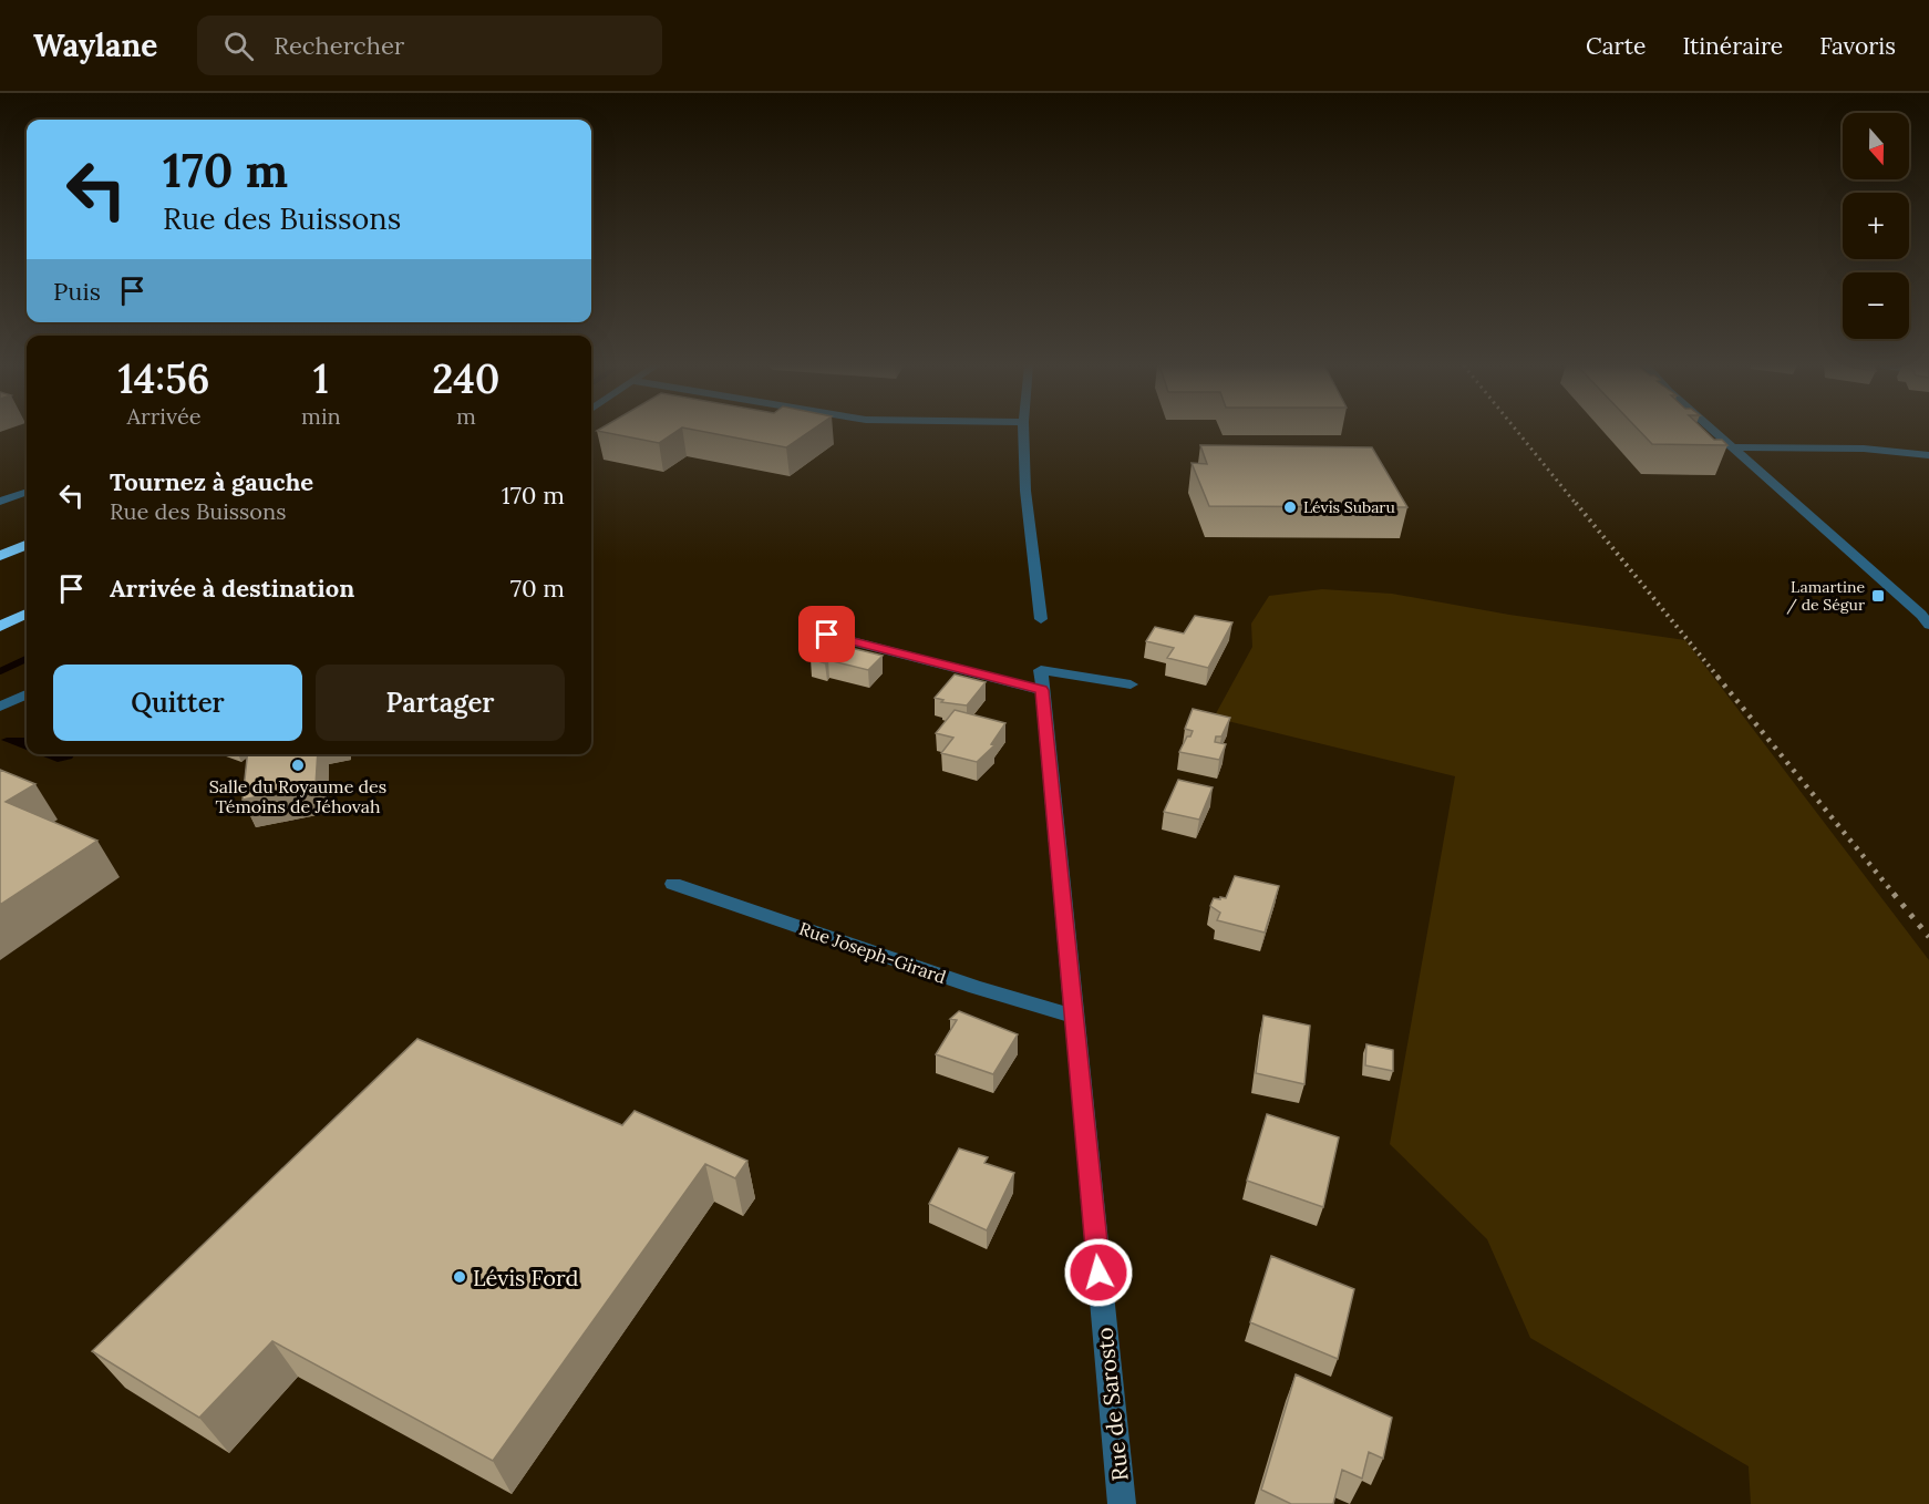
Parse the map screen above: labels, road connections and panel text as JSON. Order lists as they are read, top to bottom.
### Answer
{
  "streets": {
    "street": ["Rue Joseph-Girard", "Rue de Sarosto"]
  },
  "crossings": [
    ["Rue Joseph-Girard", "Rue de Sarosto"]
  ],
  "places": {
    "other": ["Lévis Subaru", "Salle du Royaume des Témoins de Jéhovah", "Lévis Ford"],
    "transit": ["Lamartine / de Ségur"]
  },
  "north": "bottom",
  "page": {
    "header": "Waylane",
    "search": "Rechercher",
    "nav": ["Carte", "Itinéraire", "Favoris"],
    "map_buttons": ["+", "−"],
    "turn": ["170 m", "Rue des Buissons"],
    "then": "Puis",
    "eta": [
      "14:56",
      "Arrivée",
      "1",
      "min",
      "240",
      "m"
    ],
    "list": [
      {
        "name": "Tournez à gauche",
        "note": "Rue des Buissons",
        "value": "170 m"
      },
      {
        "name": "Arrivée à destination",
        "value": "70 m"
      }
    ],
    "buttons": ["Quitter", "Partager"]
  }
}
